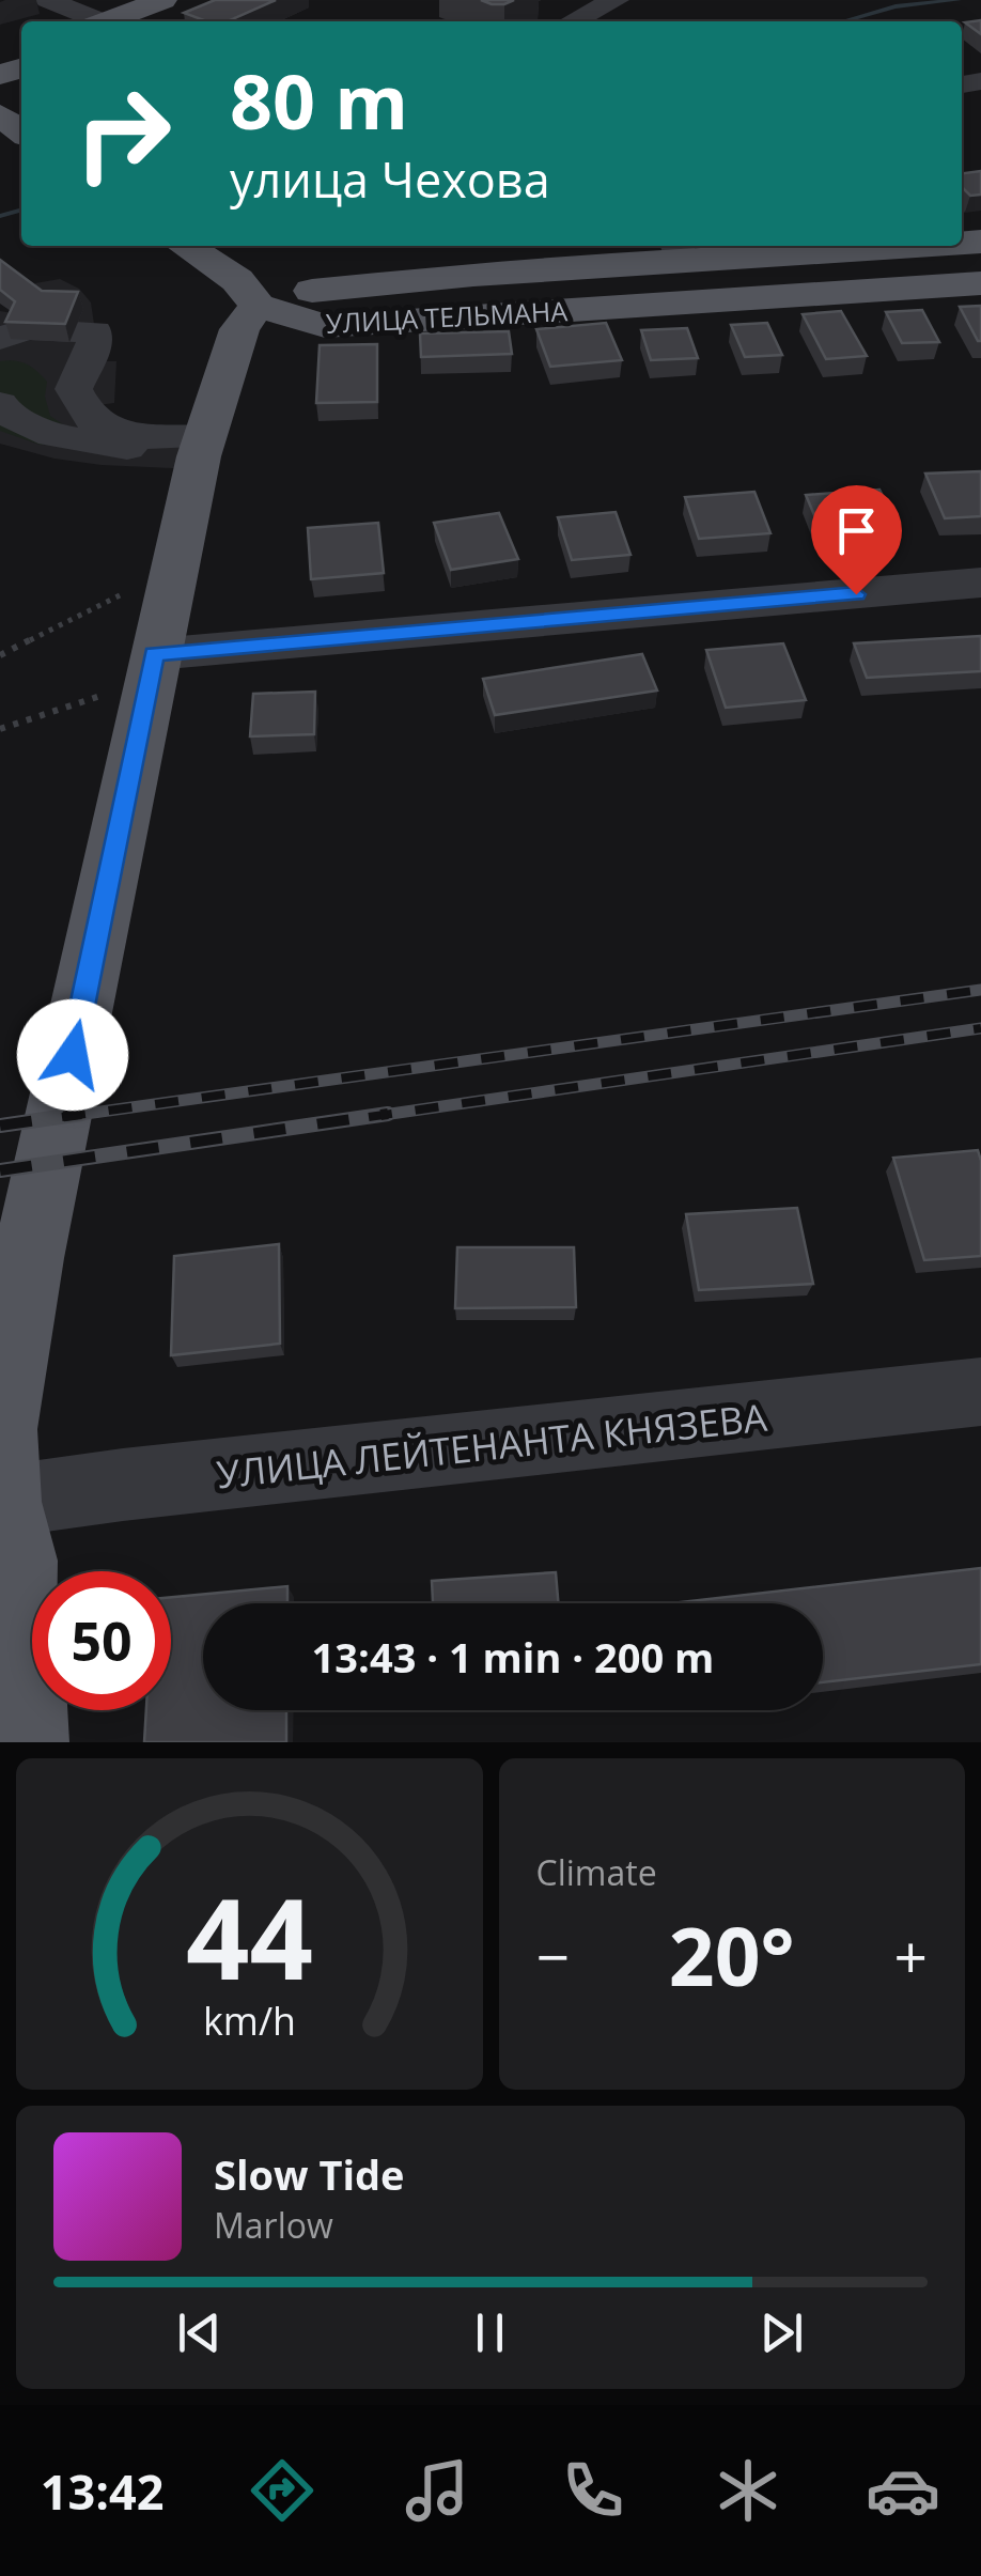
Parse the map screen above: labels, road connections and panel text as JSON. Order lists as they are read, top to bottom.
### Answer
{
  "streets": {
    "main road": ["УЛИЦА ТЕЛЬМАНА"],
    "street": ["УЛИЦА ЛЕЙТЕНАНТА КНЯЗЕВА"]
  },
  "page": {
    "turn": ["80 m", "улица Чехова"],
    "limit": "50",
    "trip": "13:43 · 1 min · 200 m",
    "tile": "Climate",
    "heat": ["−", "20°", "+"],
    "song": ["Slow Tide", "Marlow"],
    "tabs": "13:42",
    "gauge": ["44", "km/h"]
  }
}
